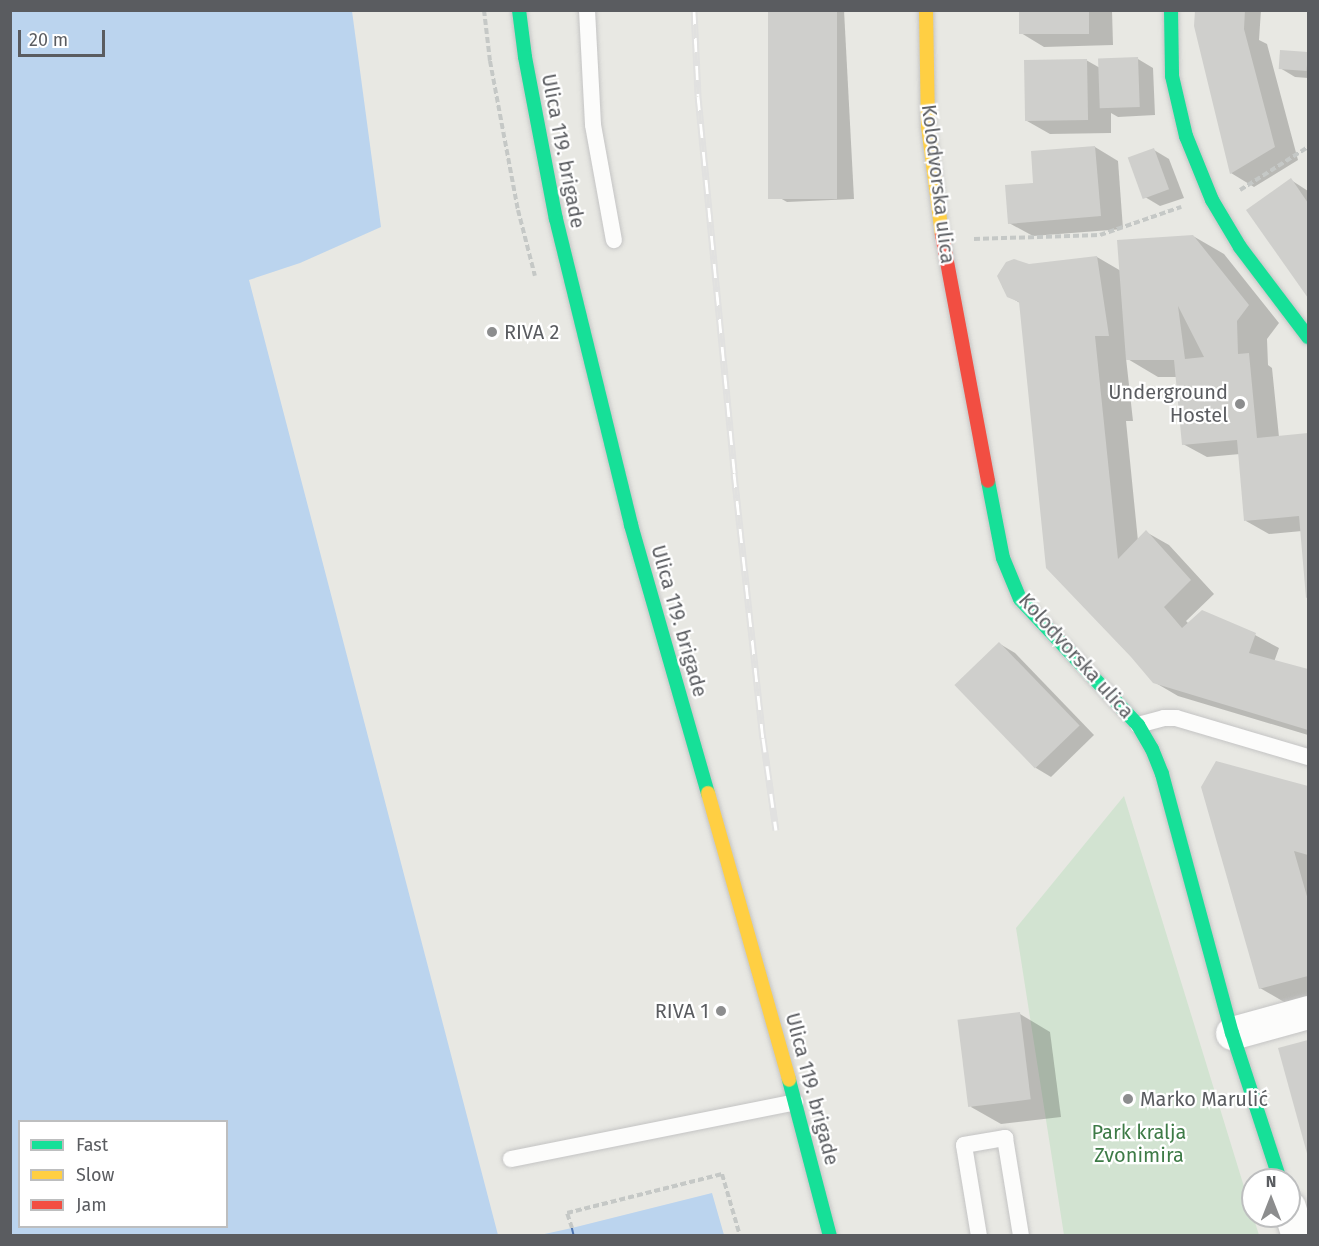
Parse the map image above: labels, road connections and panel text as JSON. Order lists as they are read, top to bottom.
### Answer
{
  "streets": {
    "main road": ["Ulica 119. brigade", "Kolodvorska ulica"]
  },
  "parks": ["Park kralja Zvonimira"],
  "places": [
    "RIVA 2",
    "Underground Hostel",
    "RIVA 1",
    "Marko Marulić"
  ],
  "legend": ["Fast", "Slow", "Jam"],
  "scale_bar": "20 m",
  "north": "top"
}
